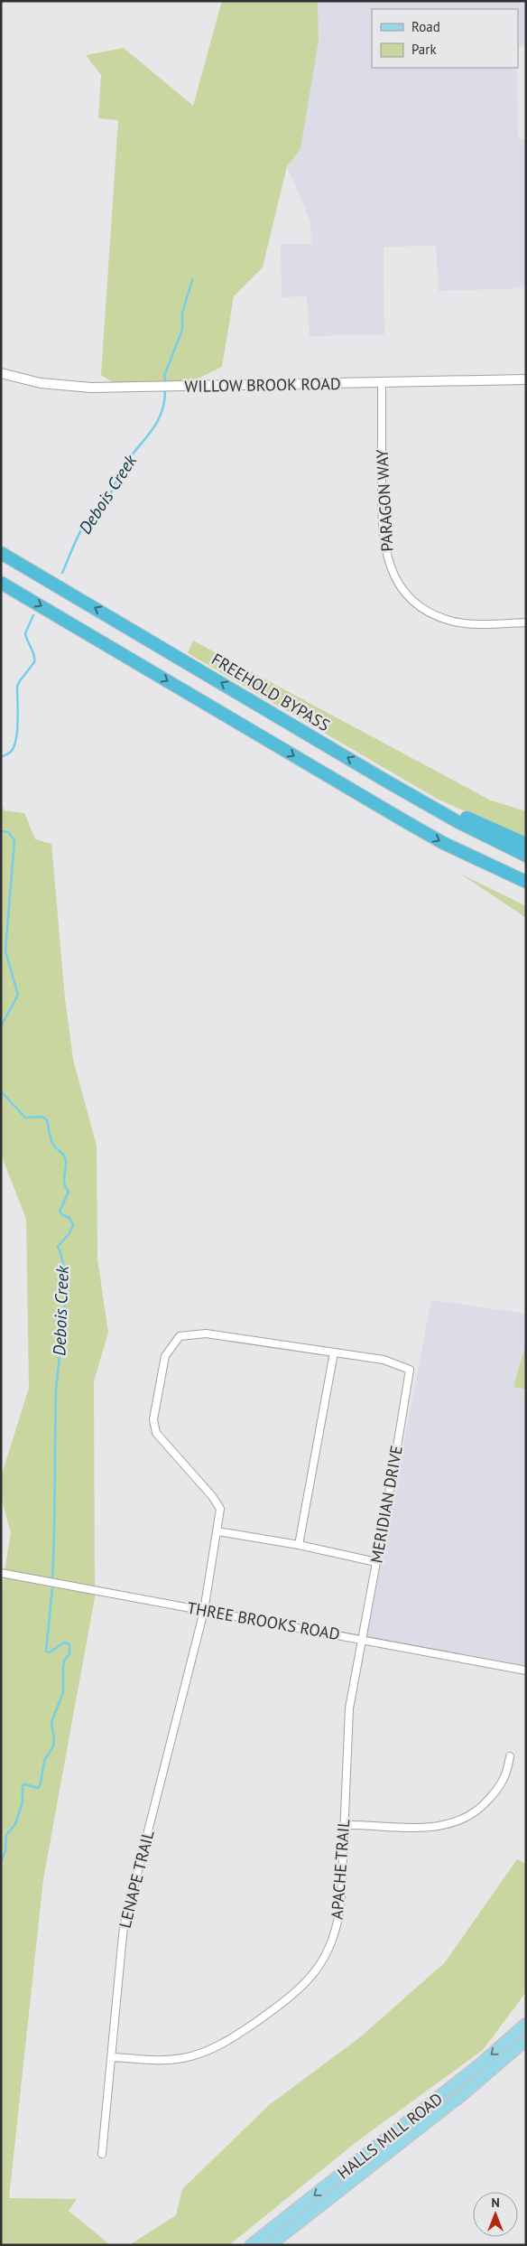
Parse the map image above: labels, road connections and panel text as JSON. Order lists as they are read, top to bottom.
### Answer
{
  "streets": {
    "highway": ["FREEHOLD BYPASS"],
    "main road": ["HALLS MILL ROAD"],
    "street": [
      "WILLOW BROOK ROAD",
      "PARAGON WAY",
      "MERIDIAN DRIVE",
      "THREE BROOKS ROAD",
      "APACHE TRAIL",
      "LENAPE TRAIL"
    ]
  },
  "crossings": [
    ["WILLOW BROOK ROAD", "PARAGON WAY"],
    ["MERIDIAN DRIVE", "THREE BROOKS ROAD"],
    ["MERIDIAN DRIVE", "APACHE TRAIL"],
    ["MERIDIAN DRIVE", "LENAPE TRAIL"],
    ["THREE BROOKS ROAD", "APACHE TRAIL"],
    ["THREE BROOKS ROAD", "LENAPE TRAIL"],
    ["APACHE TRAIL", "LENAPE TRAIL"]
  ],
  "water": ["Debois Creek"],
  "legend": ["Road", "Park"],
  "north": "top"
}
